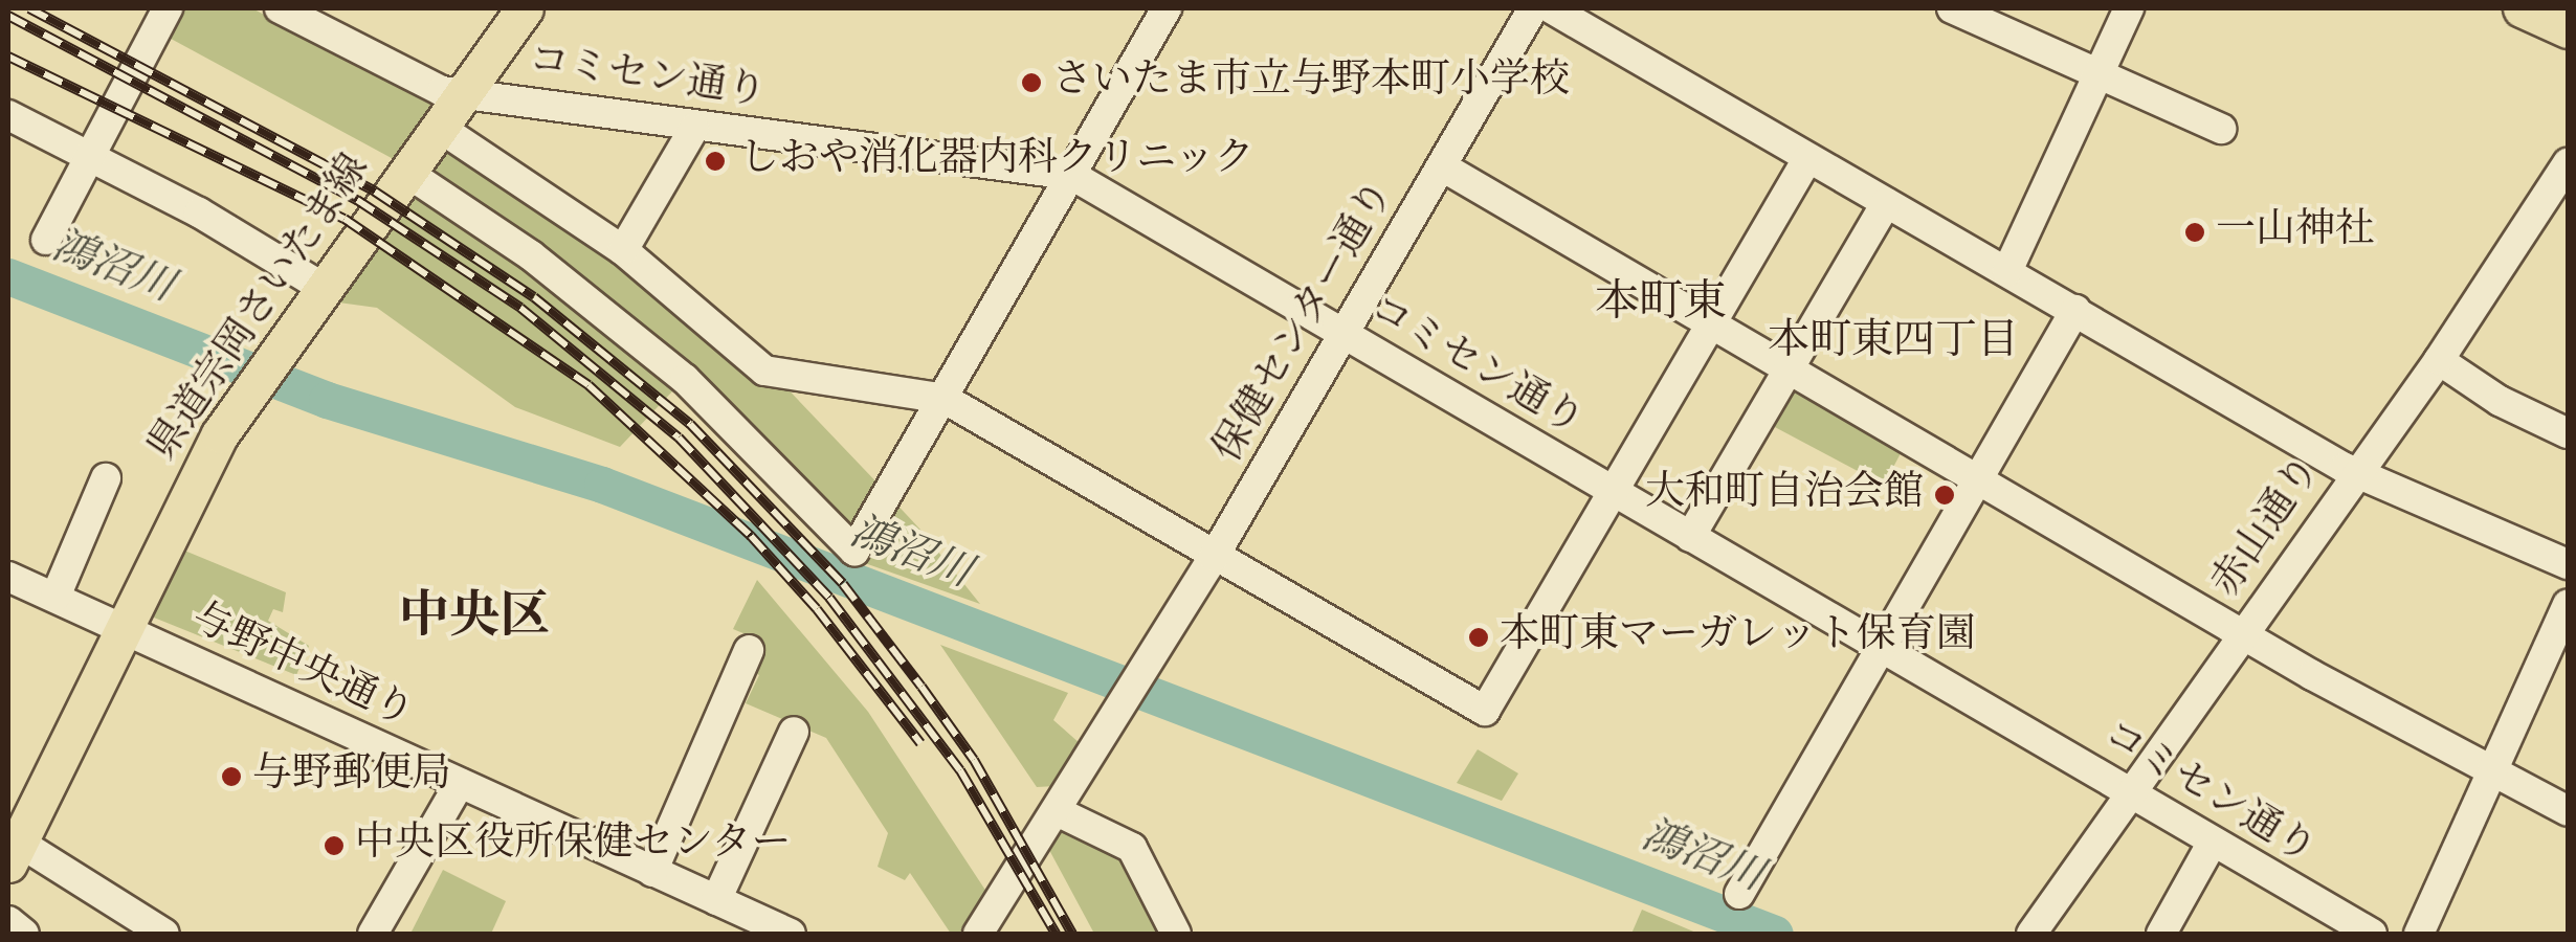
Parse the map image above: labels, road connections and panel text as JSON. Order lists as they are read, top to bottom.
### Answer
{
  "streets": {
    "main road": ["県道宗岡さいたま線"],
    "street": [
      "コミセン通り",
      "保健センター通り",
      "赤山通り",
      "与野中央通り"
    ]
  },
  "crossings": [
    ["コミセン通り", "県道宗岡さいたま線"],
    ["コミセン通り", "保健センター通り"],
    ["コミセン通り", "赤山通り"],
    ["県道宗岡さいたま線", "与野中央通り"]
  ],
  "districts": ["本町東", "本町東四丁目", "中央区"],
  "water": ["鴻沼川"],
  "places": [
    "さいたま市立与野本町小学校",
    "しおや消化器内科クリニック",
    "一山神社",
    "大和町自治会館",
    "本町東マーガレット保育園",
    "与野郵便局",
    "中央区役所保健センター"
  ]
}
